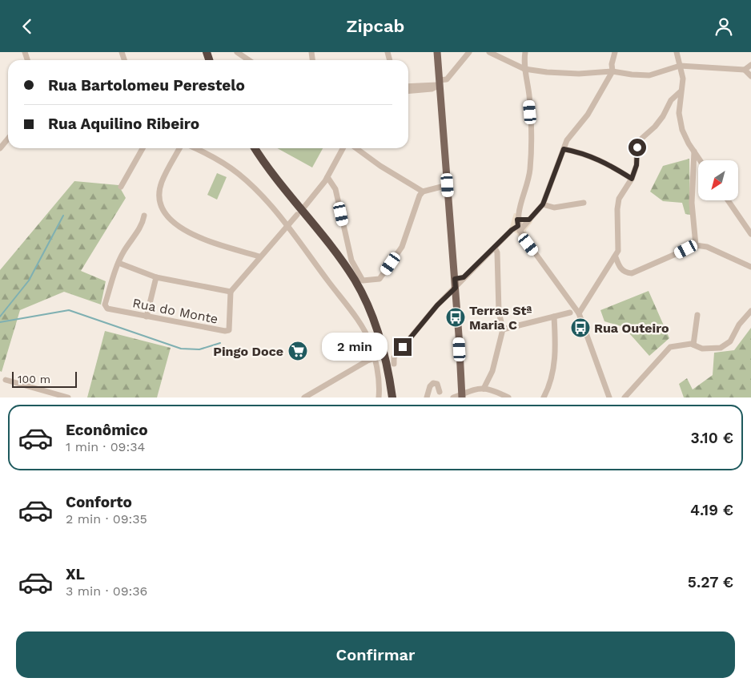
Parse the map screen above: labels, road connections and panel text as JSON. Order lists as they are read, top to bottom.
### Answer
{
  "streets": {
    "street": ["Rua do Monte"]
  },
  "places": {
    "bus stop": ["Terras Stª Maria C", "Rua Outeiro"],
    "supermarket": ["Pingo Doce"]
  },
  "scale_bar": "100 m",
  "north": "bottom left",
  "page": {
    "header": "Zipcab",
    "banner": ["Rua Bartolomeu Perestelo", "Rua Aquilino Ribeiro"],
    "bubble": "2 min",
    "scale": "100 m",
    "list": [
      {
        "name": "Econômico",
        "note": "1 min · 09:34",
        "value": "3.10 €"
      },
      {
        "name": "Conforto",
        "note": "2 min · 09:35",
        "value": "4.19 €"
      },
      {
        "name": "XL",
        "note": "3 min · 09:36",
        "value": "5.27 €"
      }
    ],
    "buttons": "Confirmar"
  }
}
